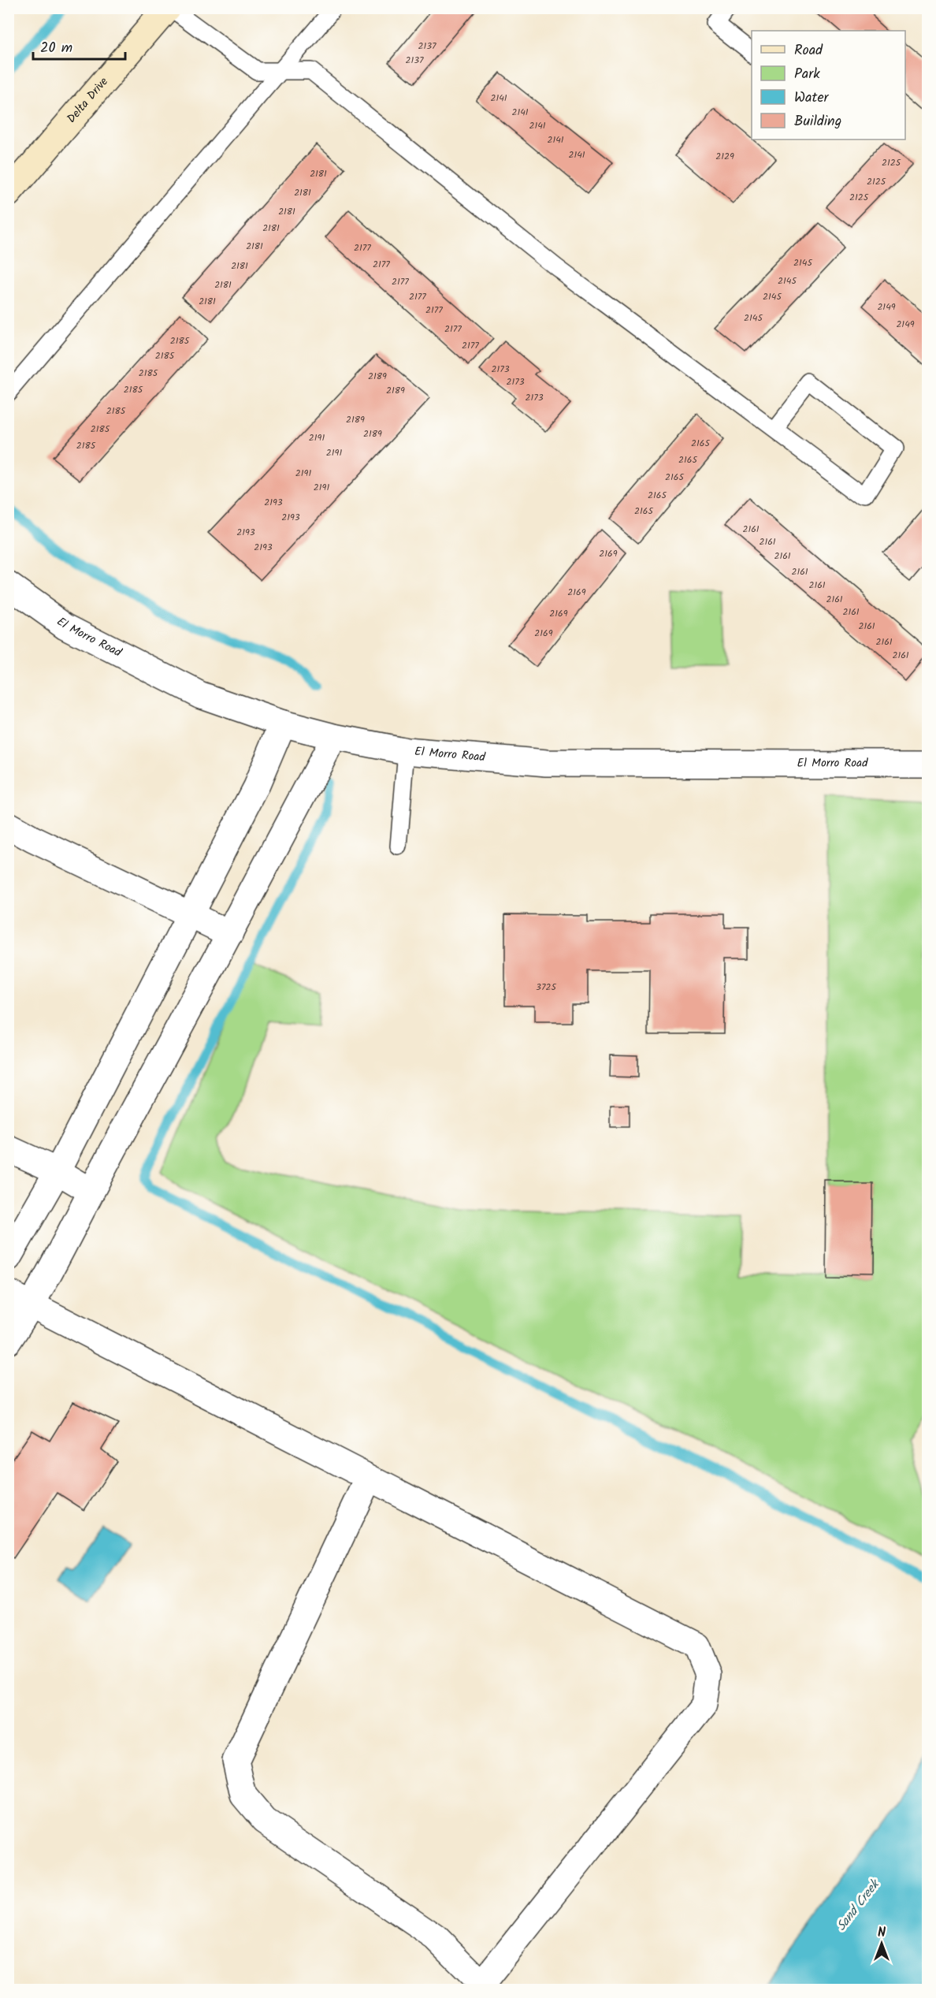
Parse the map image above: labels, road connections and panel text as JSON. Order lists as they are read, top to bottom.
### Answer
{
  "streets": {
    "main road": ["Delta Drive"],
    "street": ["El Morro Road"]
  },
  "water": ["Sand Creek"],
  "house_numbers": [
    "2137",
    "2137",
    "2141",
    "2141",
    "2141",
    "2141",
    "2141",
    "2129",
    "2125",
    "2181",
    "2125",
    "2181",
    "2125",
    "2181",
    "2181",
    "2181",
    "2177",
    "2145",
    "2177",
    "2181",
    "2145",
    "2177",
    "2181",
    "2177",
    "2145",
    "2181",
    "2149",
    "2177",
    "2145",
    "2149",
    "2177",
    "2185",
    "2177",
    "2185",
    "2173",
    "2185",
    "2189",
    "2173",
    "2185",
    "2189",
    "2173",
    "2185",
    "2189",
    "2185",
    "2189",
    "2191",
    "2165",
    "2185",
    "2191",
    "2165",
    "2191",
    "2165",
    "2191",
    "2165",
    "2193",
    "2165",
    "2193",
    "2161",
    "2193",
    "2161",
    "2193",
    "2169",
    "2161",
    "2161",
    "2161",
    "2169",
    "2161",
    "2161",
    "2169",
    "2161",
    "2169",
    "2161",
    "2161",
    "3725"
  ],
  "legend": [
    "Road",
    "Park",
    "Water",
    "Building"
  ],
  "scale_bar": "20 m",
  "north": "top"
}
